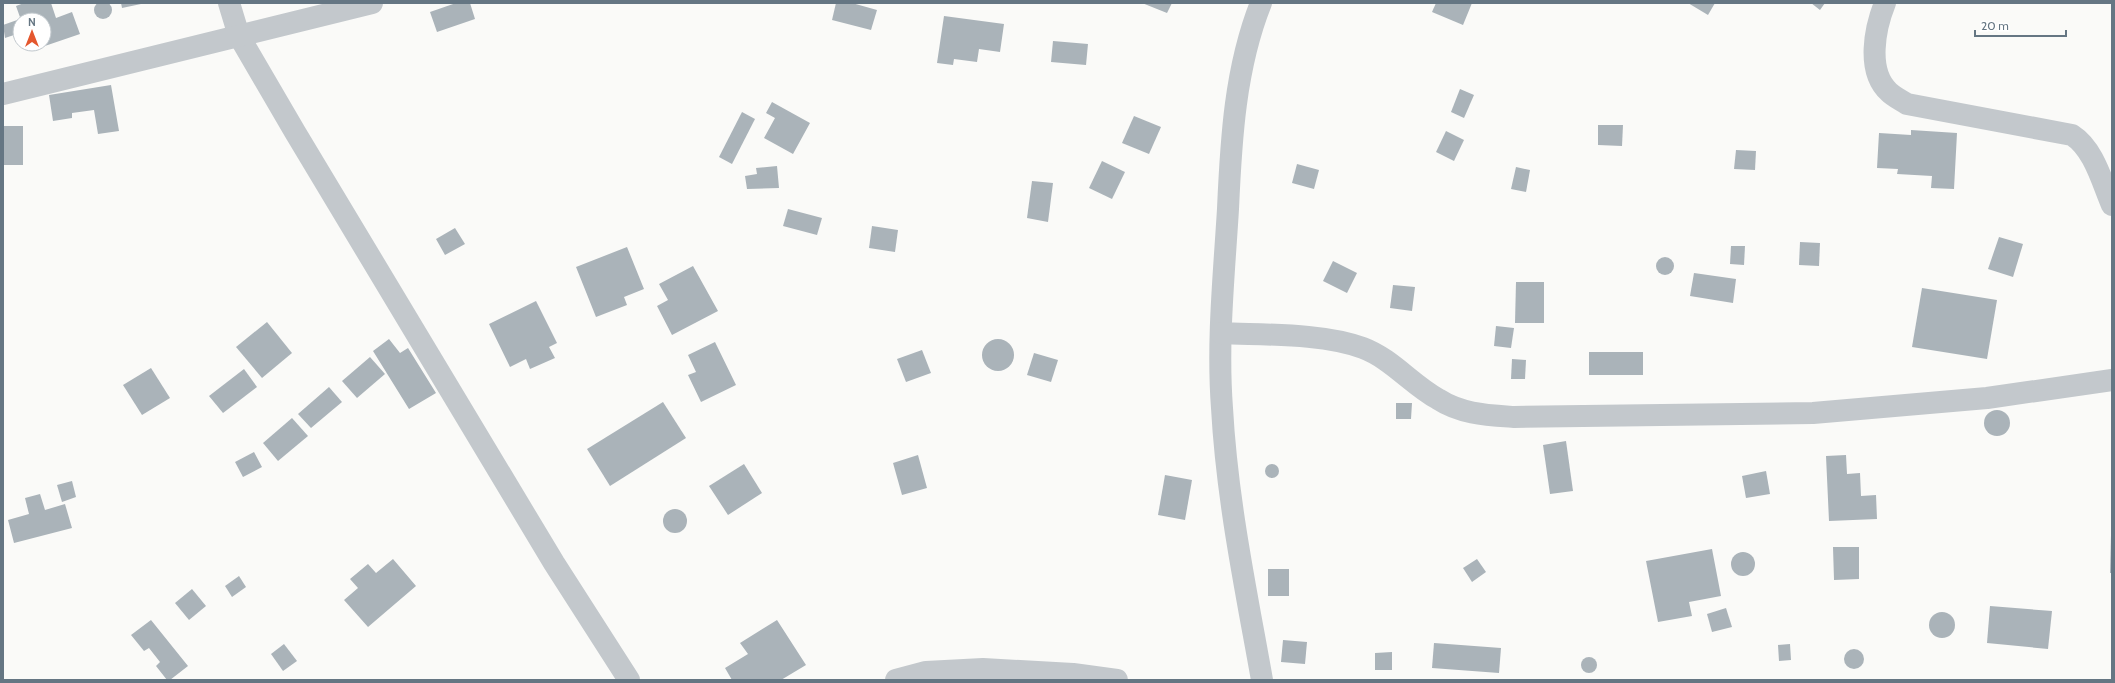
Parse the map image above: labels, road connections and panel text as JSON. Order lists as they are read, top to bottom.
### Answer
{
  "scale_bar": "20 m",
  "north": "top"
}
